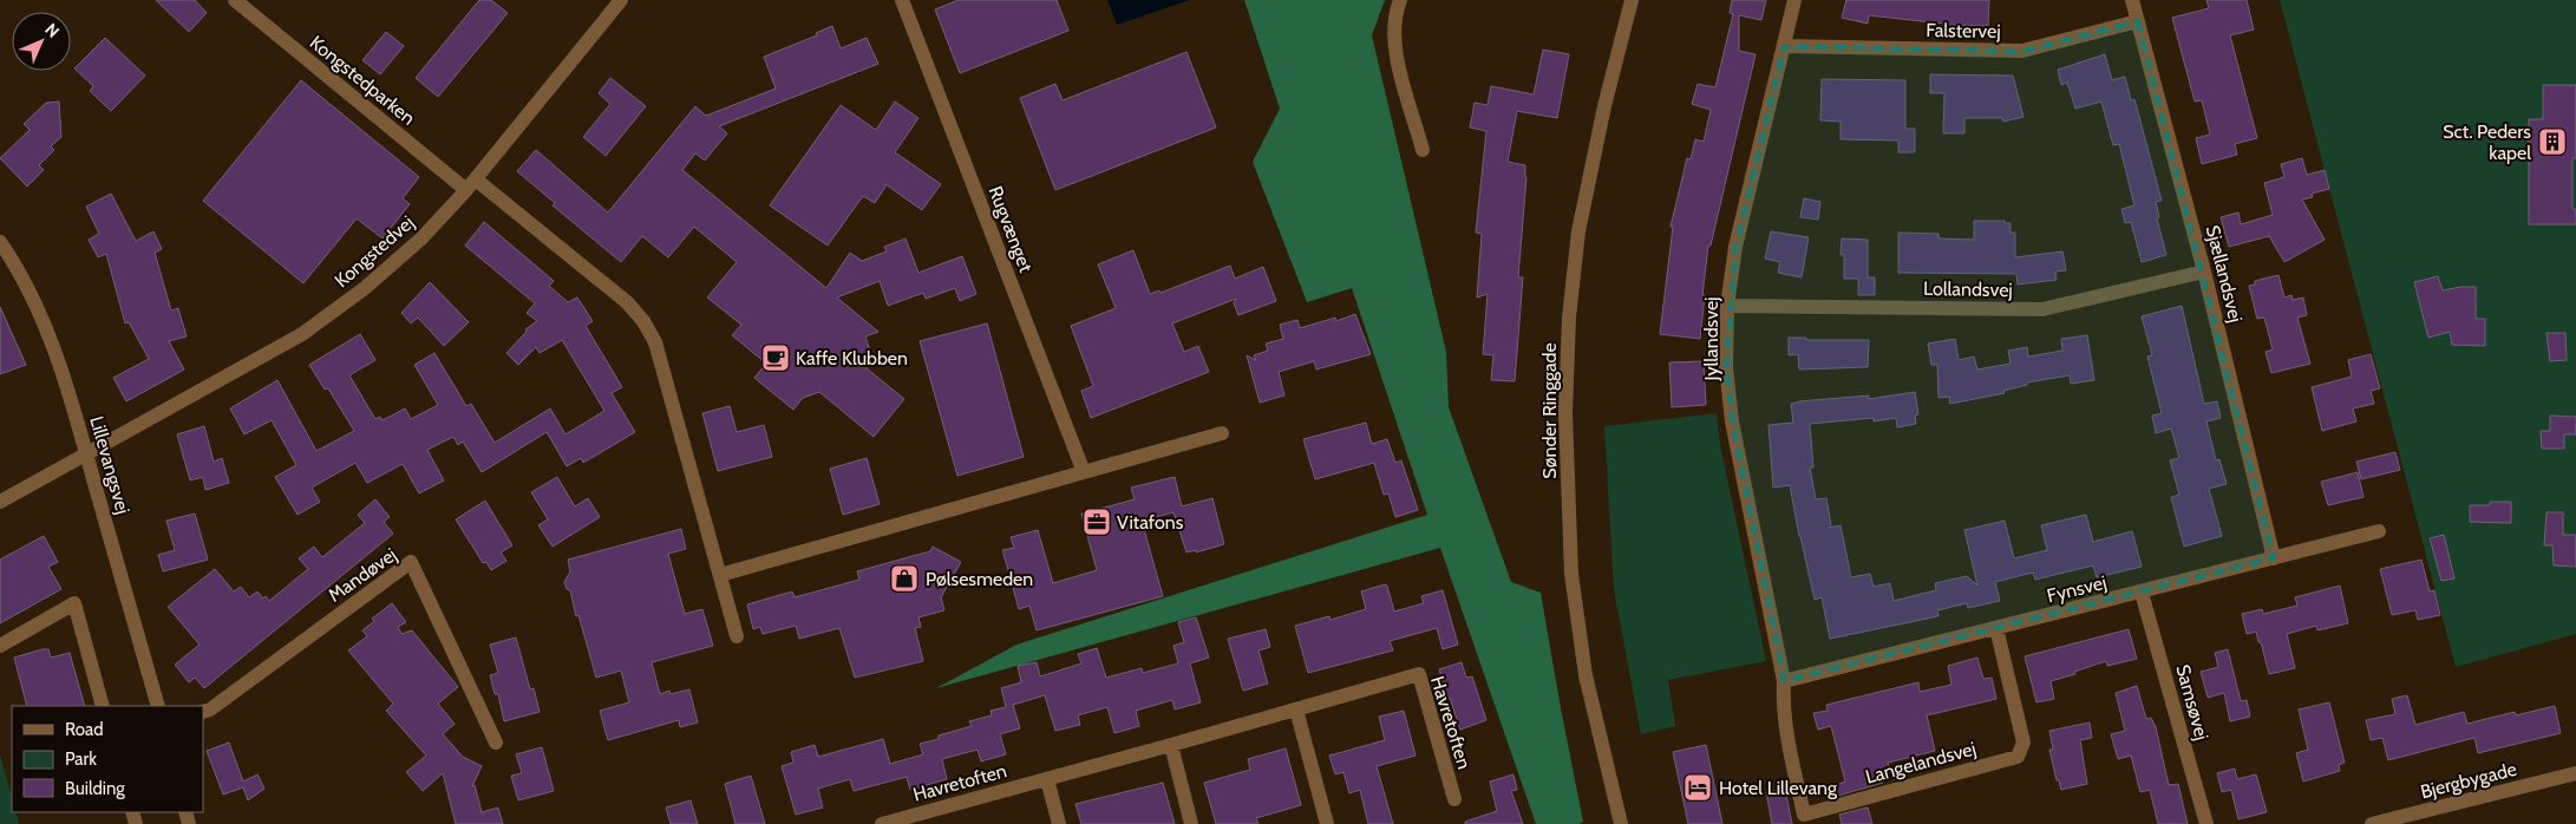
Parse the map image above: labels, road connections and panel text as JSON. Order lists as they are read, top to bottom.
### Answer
{
  "streets": {
    "street": [
      "Falstervej",
      "Kongstedparken",
      "Rugvænget",
      "Kongstedvej",
      "Sjællandsvej",
      "Lollandsvej",
      "Jyllandsvej",
      "Sønder Ringgade",
      "Lillevangsvej",
      "Mandøvej",
      "Fynsvej",
      "Samsøvej",
      "Havretoften",
      "Langelandsvej",
      "Bjergbygade"
    ]
  },
  "crossings": [
    ["Falstervej", "Sjællandsvej"],
    ["Falstervej", "Jyllandsvej"],
    ["Kongstedparken", "Kongstedvej"],
    ["Kongstedvej", "Lillevangsvej"],
    ["Sjællandsvej", "Lollandsvej"],
    ["Sjællandsvej", "Fynsvej"],
    ["Lollandsvej", "Jyllandsvej"],
    ["Jyllandsvej", "Fynsvej"],
    ["Jyllandsvej", "Langelandsvej"],
    ["Fynsvej", "Samsøvej"],
    ["Fynsvej", "Langelandsvej"]
  ],
  "places": {
    "building": ["Sct. Peders kapel"],
    "cafe": ["Kaffe Klubben"],
    "office": ["Vitafons"],
    "shop": ["Pølsesmeden"],
    "hotel": ["Hotel Lillevang"]
  },
  "legend": ["Road", "Park", "Building"],
  "north": "top right"
}
